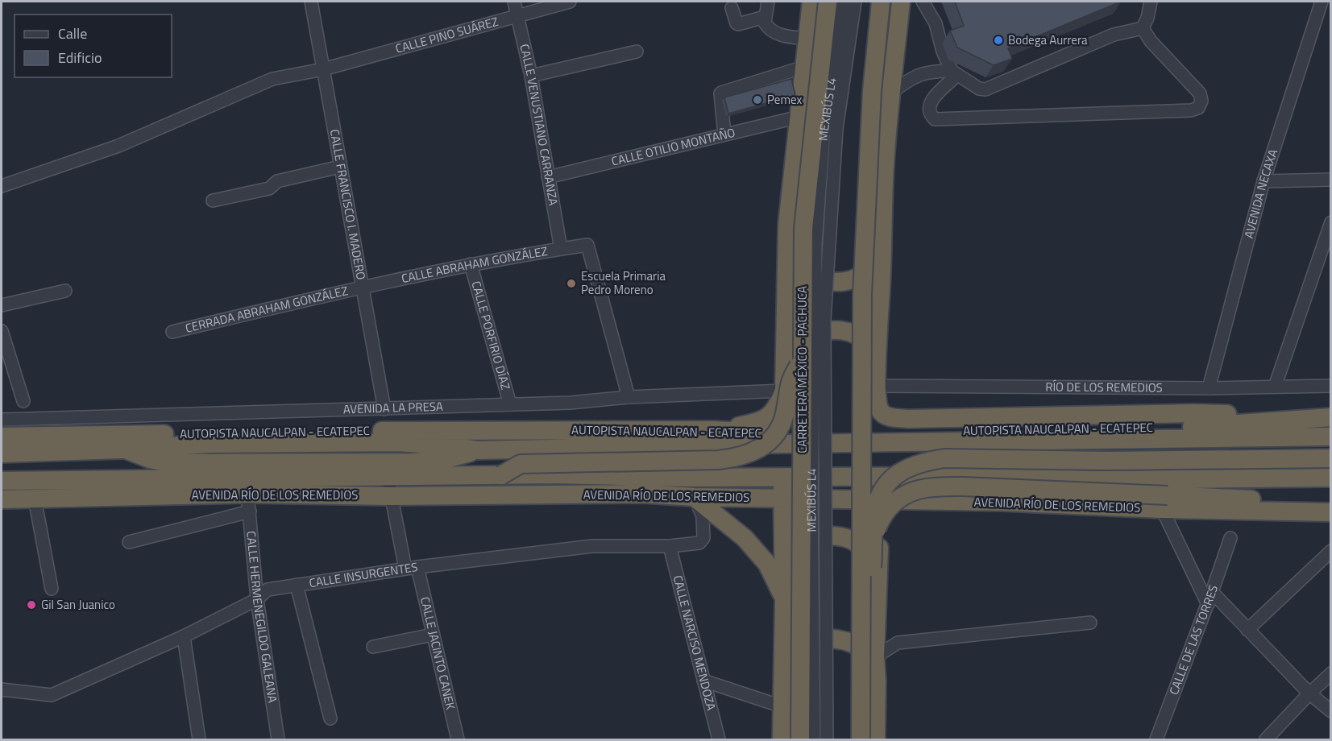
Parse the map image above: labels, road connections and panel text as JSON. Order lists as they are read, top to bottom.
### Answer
{
  "streets": {
    "highway": ["CARRETERA MÉXICO - PACHUCA", "AUTOPISTA NAUCALPAN - ECATEPEC", "AVENIDA RÍO DE LOS REMEDIOS"],
    "street": [
      "CALLE PINO SUÁREZ",
      "MEXIBÚS L4",
      "CALLE VENUSTIANO CARRANZA",
      "CALLE OTILIO MONTAÑO",
      "AVENIDA NECAXA",
      "CALLE FRANCISCO I. MADERO",
      "CALLE ABRAHAM GONZÁLEZ",
      "CERRADA ABRAHAM GONZÁLEZ",
      "CALLE PORFIRIO DÍAZ",
      "RÍO DE LOS REMEDIOS",
      "AVENIDA LA PRESA",
      "CALLE INSURGENTES",
      "CALLE HERMENEGILDO GALEANA",
      "CALLE DE LAS TORRES",
      "CALLE NARCISO MENDOZA",
      "CALLE JACINTO CANEK"
    ]
  },
  "crossings": [
    ["CALLE PINO SUÁREZ", "CALLE VENUSTIANO CARRANZA"],
    ["CALLE PINO SUÁREZ", "CALLE FRANCISCO I. MADERO"],
    ["CALLE VENUSTIANO CARRANZA", "CALLE OTILIO MONTAÑO"],
    ["CALLE VENUSTIANO CARRANZA", "CALLE ABRAHAM GONZÁLEZ"],
    ["AVENIDA NECAXA", "RÍO DE LOS REMEDIOS"],
    ["CALLE FRANCISCO I. MADERO", "CALLE ABRAHAM GONZÁLEZ"],
    ["CALLE FRANCISCO I. MADERO", "CERRADA ABRAHAM GONZÁLEZ"],
    ["CALLE FRANCISCO I. MADERO", "AVENIDA LA PRESA"],
    ["CALLE ABRAHAM GONZÁLEZ", "CERRADA ABRAHAM GONZÁLEZ"],
    ["CALLE ABRAHAM GONZÁLEZ", "CALLE PORFIRIO DÍAZ"],
    ["CALLE ABRAHAM GONZÁLEZ", "AVENIDA LA PRESA"],
    ["CALLE PORFIRIO DÍAZ", "AVENIDA LA PRESA"],
    ["AVENIDA RÍO DE LOS REMEDIOS", "CALLE INSURGENTES"],
    ["AVENIDA RÍO DE LOS REMEDIOS", "CALLE HERMENEGILDO GALEANA"],
    ["AVENIDA RÍO DE LOS REMEDIOS", "CALLE JACINTO CANEK"],
    ["CALLE INSURGENTES", "CALLE HERMENEGILDO GALEANA"],
    ["CALLE INSURGENTES", "CALLE NARCISO MENDOZA"],
    ["CALLE INSURGENTES", "CALLE JACINTO CANEK"]
  ],
  "places": [
    "Bodega Aurrera",
    "Pemex",
    "Escuela Primaria Pedro Moreno",
    "Gil San Juanico"
  ],
  "legend": ["Calle", "Edificio"]
}
